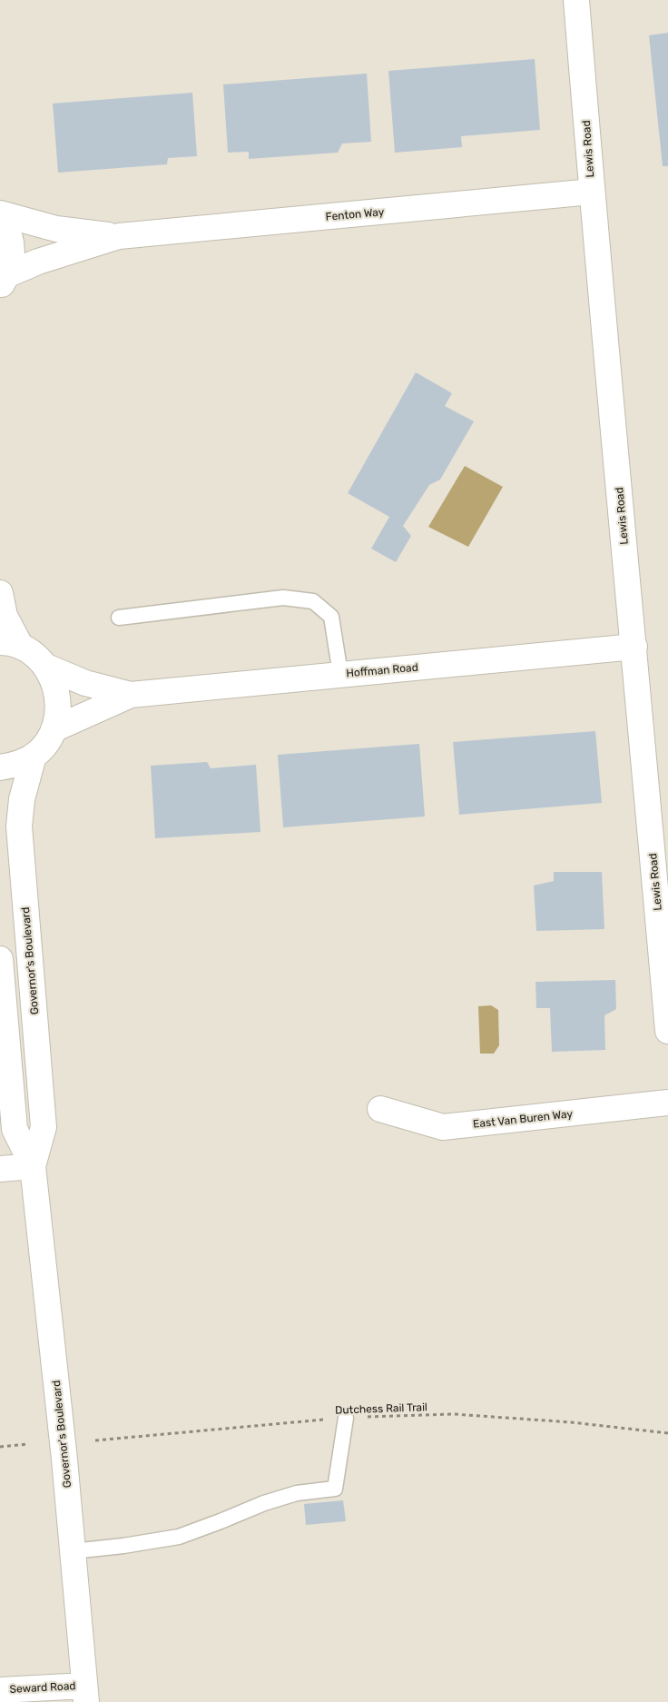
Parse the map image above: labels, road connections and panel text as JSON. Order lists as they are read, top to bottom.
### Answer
{
  "streets": {
    "street": [
      "Lewis Road",
      "Fenton Way",
      "Hoffman Road",
      "Governor's Boulevard",
      "East Van Buren Way",
      "Seward Road"
    ],
    "path": ["Dutchess Rail Trail"]
  },
  "crossings": [
    ["Lewis Road", "Fenton Way"],
    ["Lewis Road", "Hoffman Road"],
    ["Governor's Boulevard", "Seward Road"]
  ]
}
